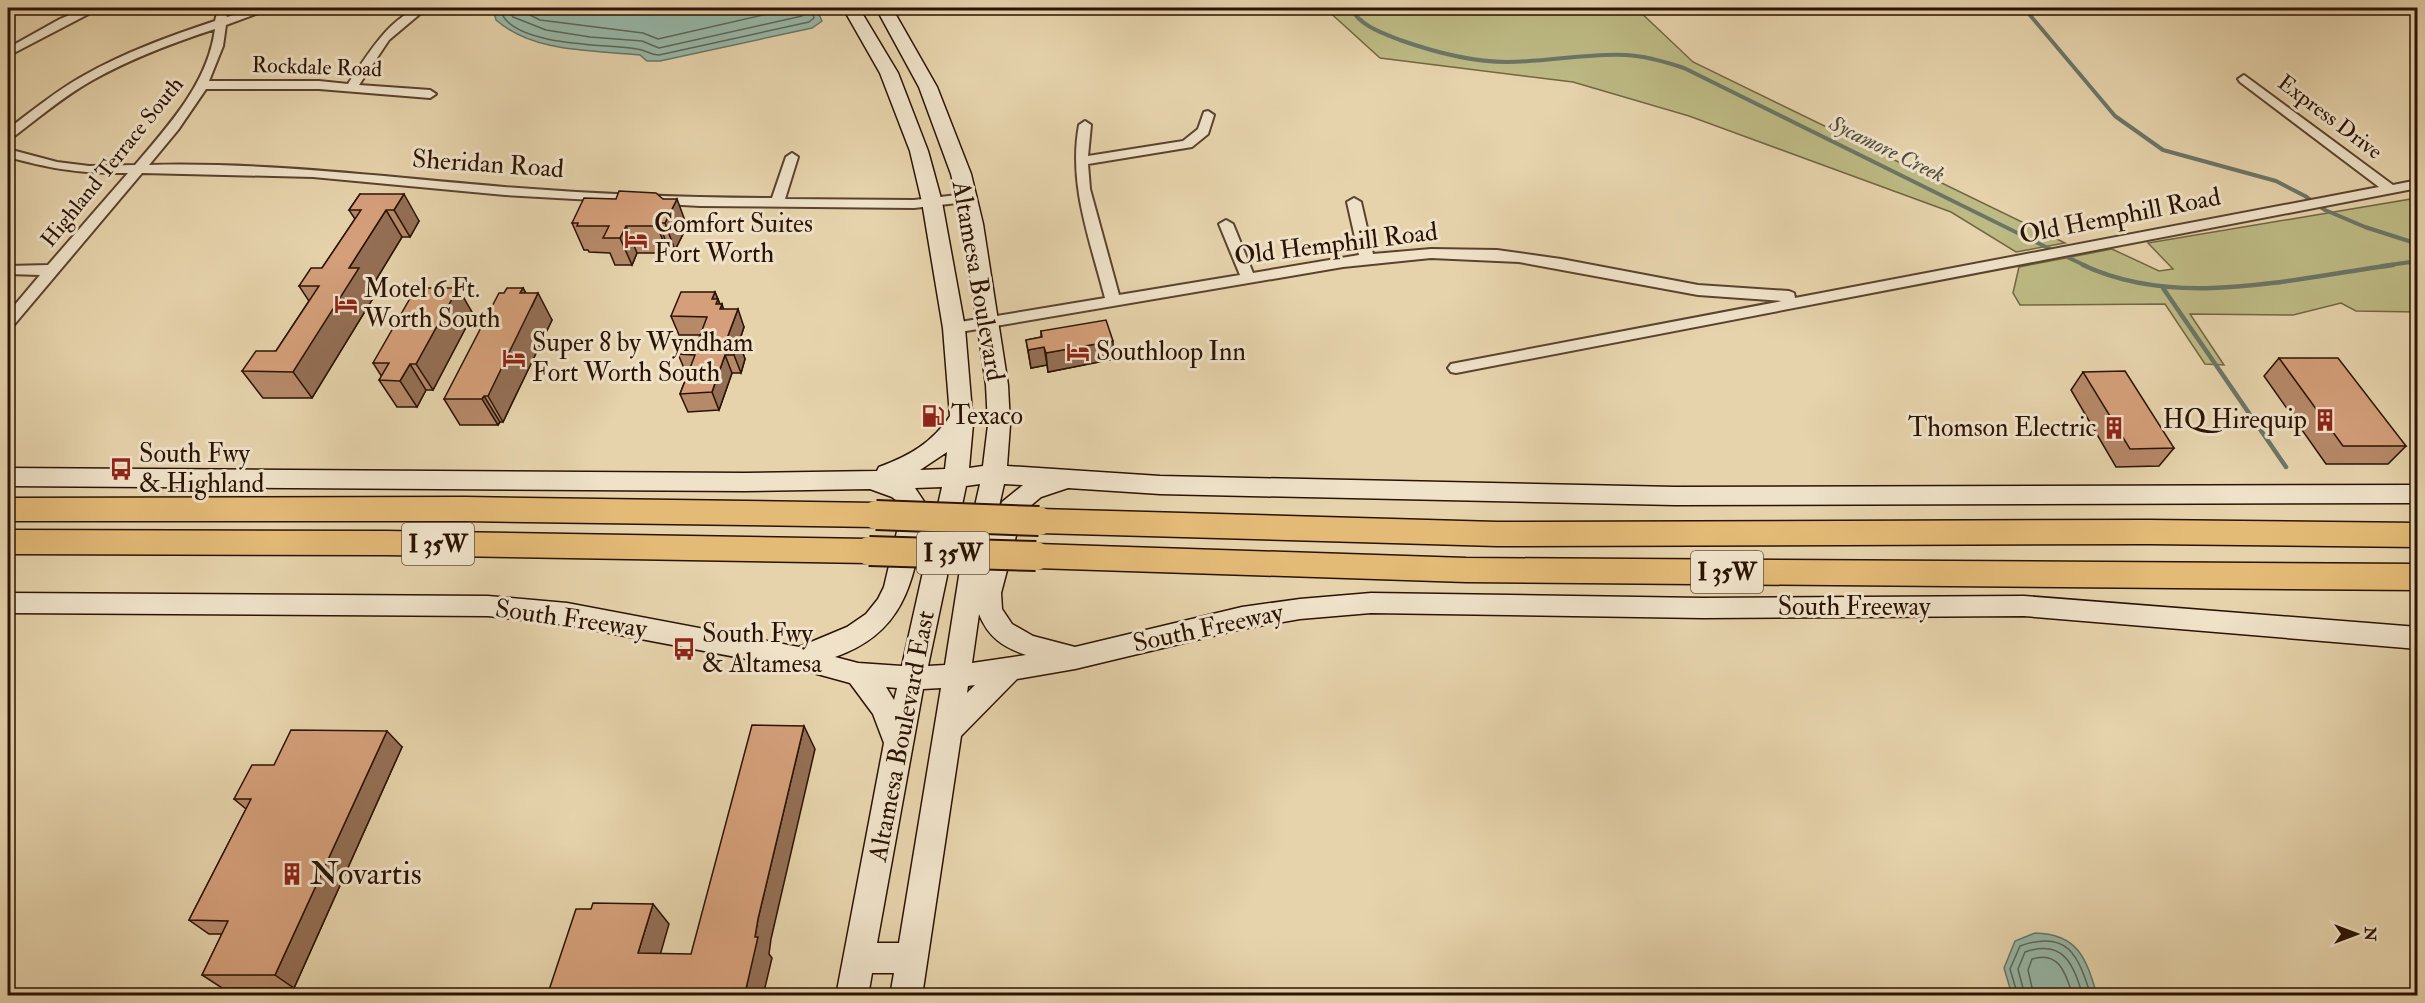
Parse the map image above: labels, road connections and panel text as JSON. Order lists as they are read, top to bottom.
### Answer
{
  "streets": {
    "highway": ["I 35W", "South Freeway"],
    "main road": ["Altamesa Boulevard", "Altamesa Boulevard East"],
    "street": [
      "Rockdale Road",
      "Express Drive",
      "Highland Terrace South",
      "Sheridan Road",
      "Old Hemphill Road"
    ]
  },
  "crossings": [
    ["Rockdale Road", "Highland Terrace South"],
    ["Express Drive", "Old Hemphill Road"],
    ["Highland Terrace South", "Sheridan Road"],
    ["Sheridan Road", "Altamesa Boulevard"],
    ["Old Hemphill Road", "Altamesa Boulevard"],
    ["Altamesa Boulevard", "South Freeway"],
    ["Altamesa Boulevard", "Altamesa Boulevard East"],
    ["South Freeway", "Altamesa Boulevard East"]
  ],
  "water": ["Sycamore Creek"],
  "places": {
    "hotel": [
      "Comfort Suites Fort Worth",
      "Motel 6 Ft. Worth South",
      "Southloop Inn",
      "Super 8 by Wyndham Fort Worth South"
    ],
    "fuel station": ["Texaco"],
    "building": ["HQ Hirequip", "Thomson Electric", "Novartis"],
    "bus stop": ["South Fwy & Highland", "South Fwy & Altamesa"]
  },
  "north": "right"
}
